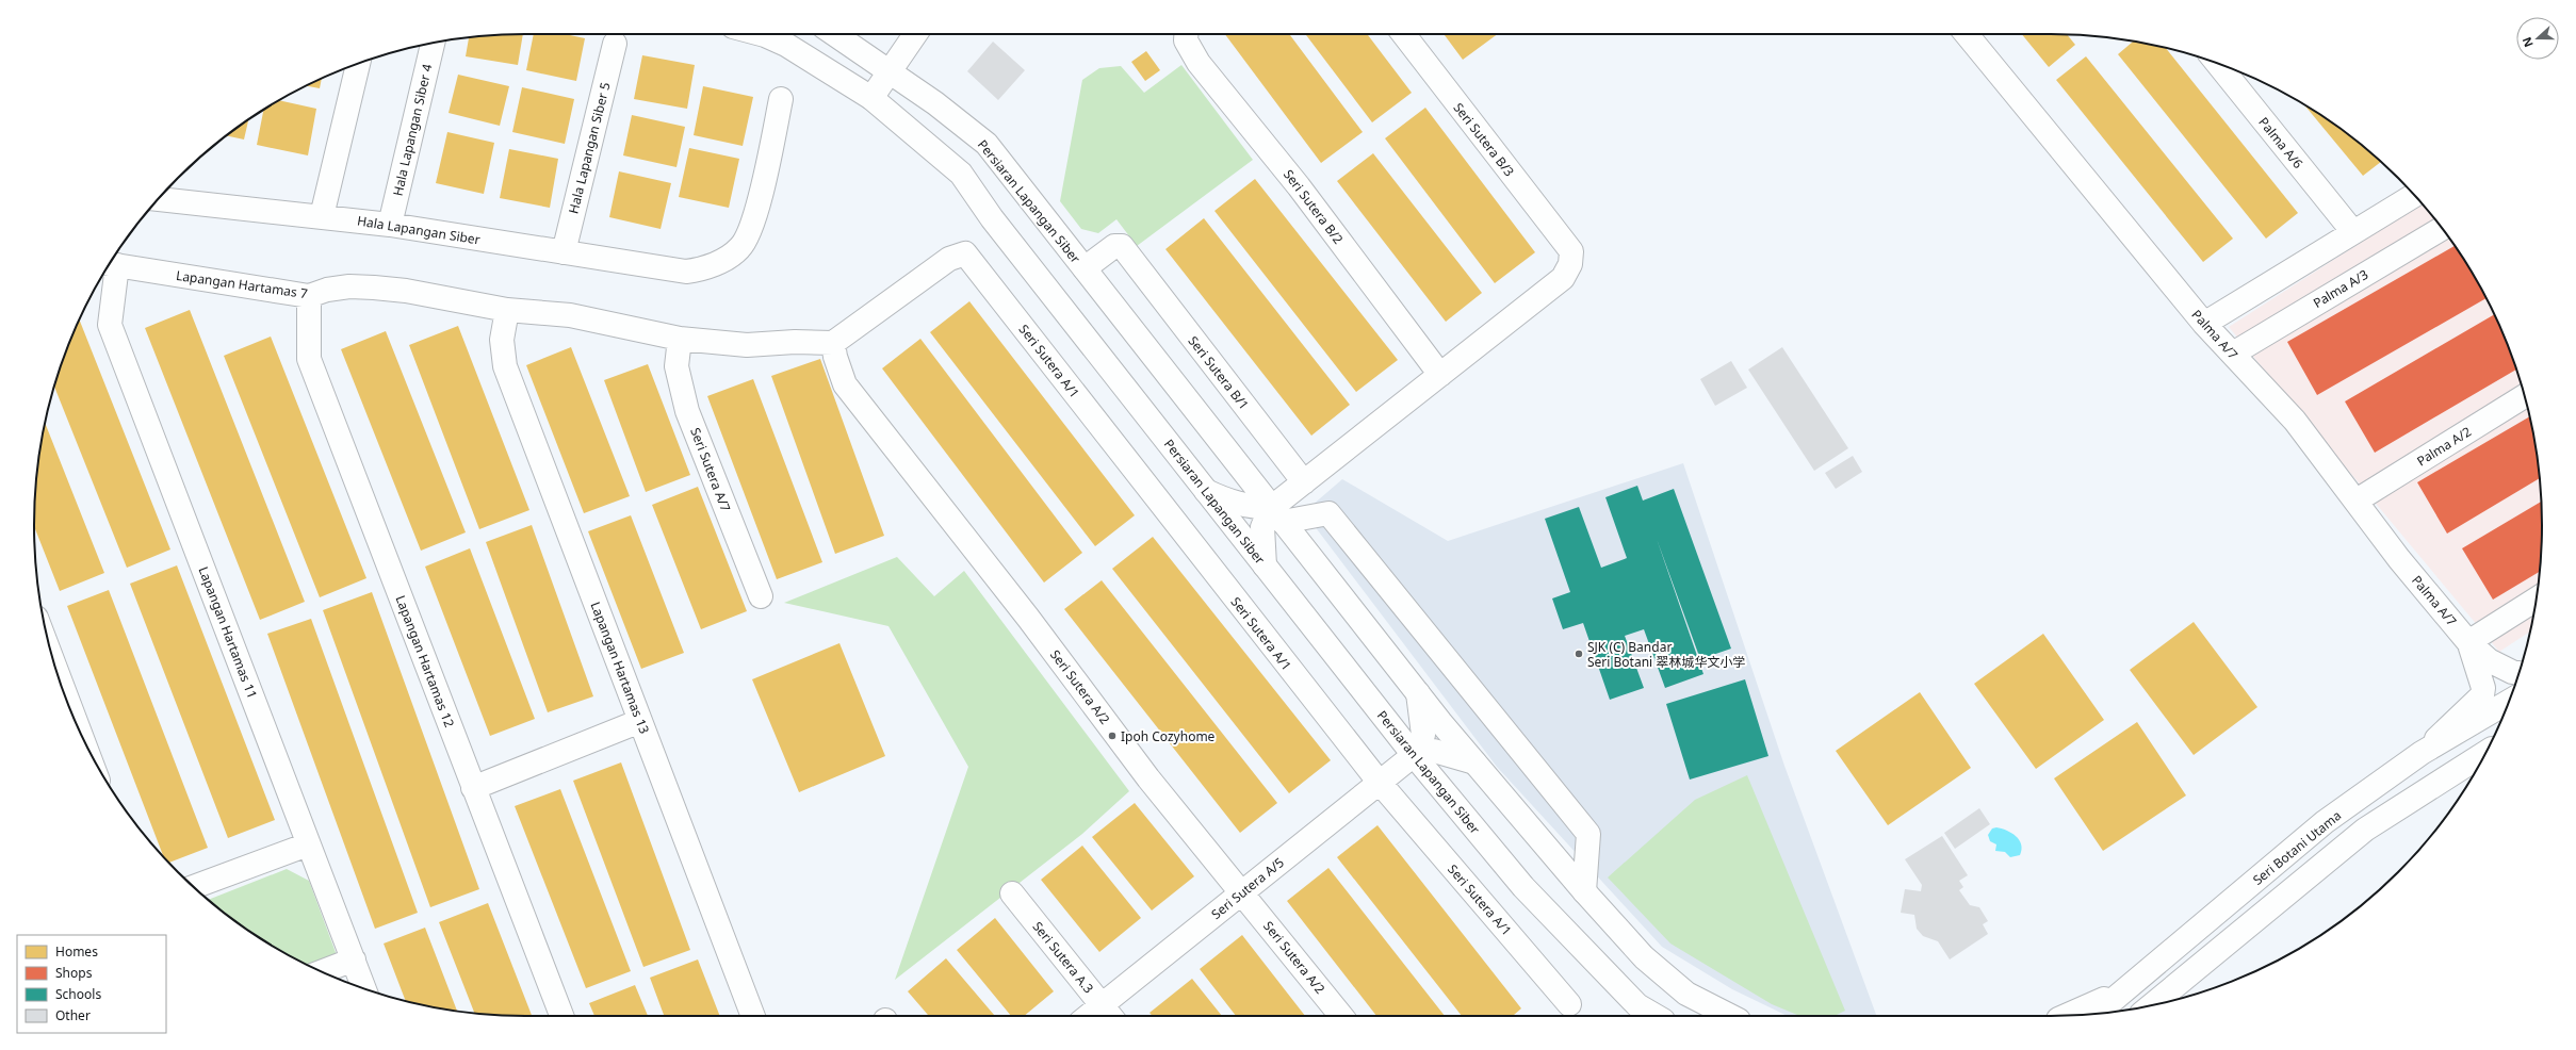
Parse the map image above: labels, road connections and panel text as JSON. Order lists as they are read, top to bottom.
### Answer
{
  "streets": {
    "street": [
      "Hala Lapangan Siber 4",
      "Seri Sutera B/3",
      "Palma A/6",
      "Hala Lapangan Siber 5",
      "Persiaran Lapangan Siber",
      "Seri Sutera B/2",
      "Hala Lapangan Siber",
      "Lapangan Hartamas 7",
      "Palma A/3",
      "Palma A/7",
      "Seri Sutera A/1",
      "Seri Sutera B/1",
      "Palma A/2",
      "Seri Sutera A/7",
      "Lapangan Hartamas 11",
      "Lapangan Hartamas 12",
      "Lapangan Hartamas 13",
      "Seri Sutera A/2",
      "Seri Botani Utama",
      "Seri Sutera A/5",
      "Seri Sutera A.3"
    ]
  },
  "crossings": [
    ["Hala Lapangan Siber 4", "Hala Lapangan Siber"],
    ["Seri Sutera B/3", "Seri Sutera B/2"],
    ["Hala Lapangan Siber 5", "Hala Lapangan Siber"],
    ["Persiaran Lapangan Siber", "Seri Sutera B/1"],
    ["Persiaran Lapangan Siber", "Seri Sutera A/5"],
    ["Lapangan Hartamas 7", "Seri Sutera A/1"],
    ["Lapangan Hartamas 7", "Seri Sutera A/7"],
    ["Lapangan Hartamas 7", "Lapangan Hartamas 11"],
    ["Lapangan Hartamas 7", "Lapangan Hartamas 12"],
    ["Lapangan Hartamas 7", "Lapangan Hartamas 13"],
    ["Lapangan Hartamas 7", "Seri Sutera A/2"],
    ["Palma A/3", "Palma A/7"],
    ["Palma A/7", "Palma A/2"],
    ["Palma A/7", "Seri Botani Utama"],
    ["Seri Sutera A/1", "Seri Sutera A/2"],
    ["Seri Sutera A/1", "Seri Sutera A/5"],
    ["Seri Sutera A/2", "Seri Sutera A/5"],
    ["Seri Sutera A/5", "Seri Sutera A.3"]
  ],
  "places": ["SJK (C) Bandar Seri Botani 翠林城华文小学", "Ipoh Cozyhome"],
  "legend": [
    "Homes",
    "Shops",
    "Schools",
    "Other"
  ],
  "north": "left"
}
